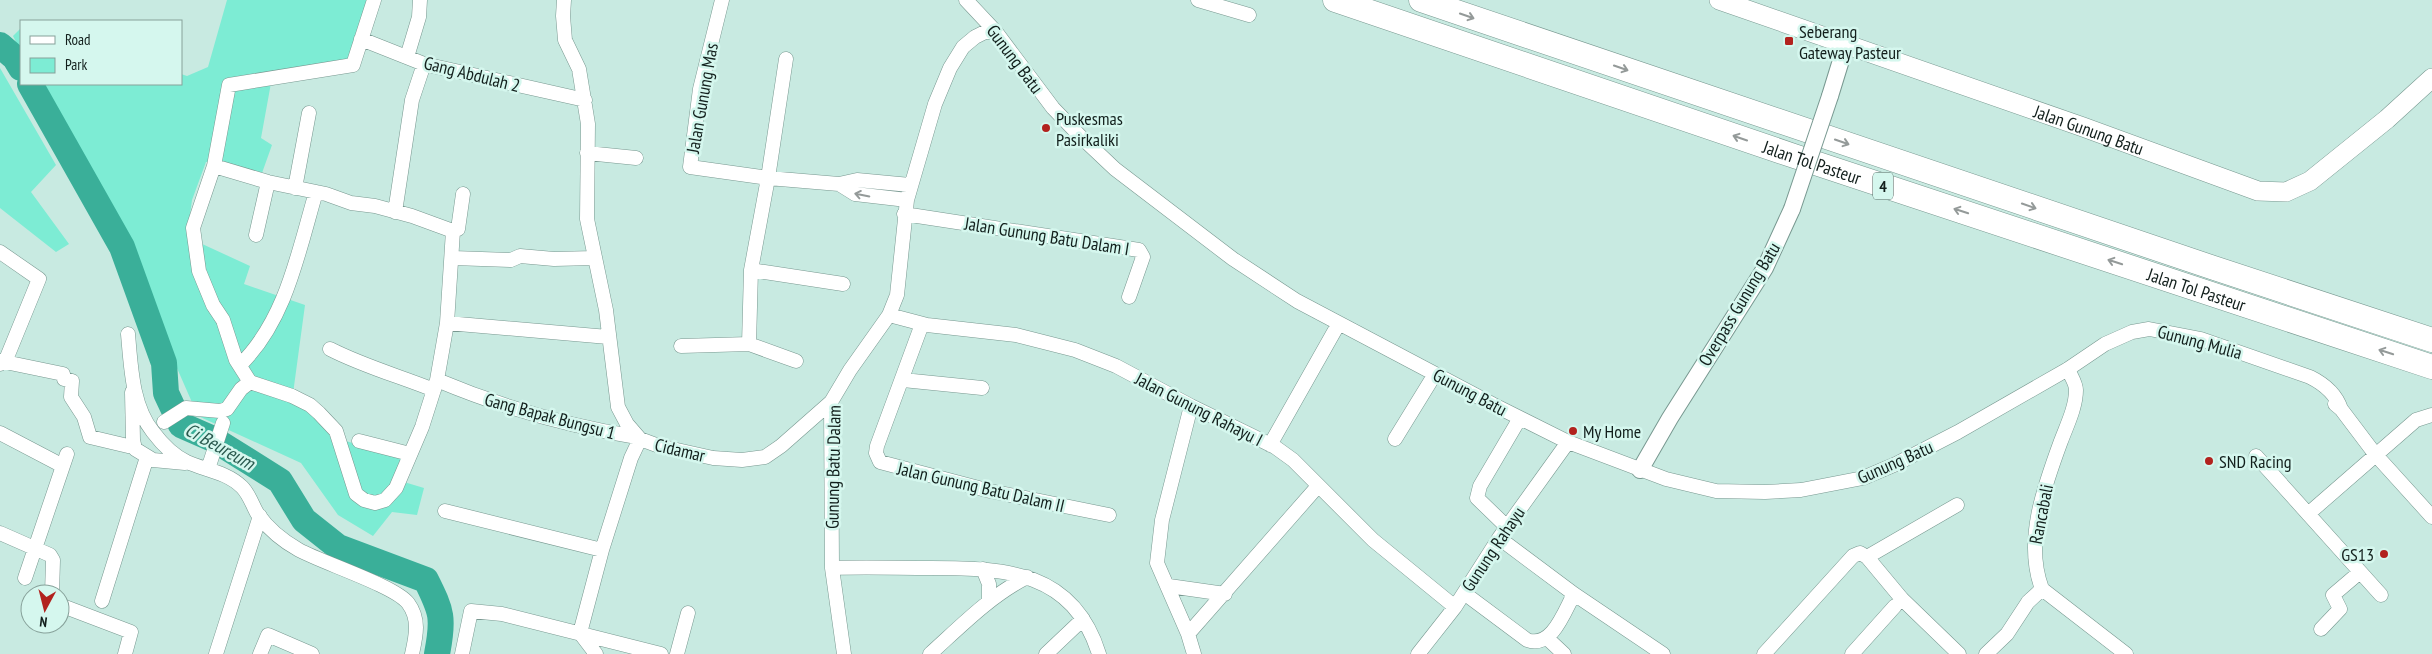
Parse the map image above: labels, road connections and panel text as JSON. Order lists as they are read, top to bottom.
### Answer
{
  "streets": {
    "highway": ["Jalan Tol Pasteur", "4"],
    "main road": ["Jalan Gunung Batu"],
    "street": [
      "Gunung Batu",
      "Gang Abdulah 2",
      "Jalan Gunung Mas",
      "Jalan Gunung Batu Dalam I",
      "Overpass Gunung Batu",
      "Gunung Mulia",
      "Jalan Gunung Rahayu I",
      "Gang Bapak Bungsu 1",
      "Cidamar",
      "Gunung Batu Dalam",
      "Jalan Gunung Batu Dalam II",
      "Rancabali",
      "Gunung Rahayu"
    ]
  },
  "crossings": [
    ["Gunung Batu", "Overpass Gunung Batu"],
    ["Gunung Batu", "Gunung Mulia"],
    ["Gunung Batu", "Gunung Batu Dalam"],
    ["Gunung Batu", "Rancabali"],
    ["Gunung Batu", "Gunung Rahayu"],
    ["Gang Abdulah 2", "Cidamar"],
    ["Jalan Gunung Mas", "Jalan Gunung Batu Dalam I"],
    ["Jalan Gunung Mas", "Gunung Batu Dalam"],
    ["Jalan Gunung Batu", "Overpass Gunung Batu"],
    ["Jalan Gunung Batu Dalam I", "Gunung Batu Dalam"],
    ["Gunung Mulia", "Rancabali"],
    ["Jalan Gunung Rahayu I", "Gunung Batu Dalam"],
    ["Jalan Gunung Rahayu I", "Jalan Gunung Batu Dalam II"],
    ["Jalan Gunung Rahayu I", "Gunung Rahayu"],
    ["Gang Bapak Bungsu 1", "Cidamar"],
    ["Cidamar", "Gunung Batu Dalam"]
  ],
  "water": ["Ci Beureum"],
  "places": {
    "transit": ["Seberang Gateway Pasteur"],
    "other": [
      "Puskesmas Pasirkaliki",
      "My Home",
      "SND Racing",
      "GS13"
    ]
  },
  "legend": ["Road", "Park"],
  "north": "bottom"
}
